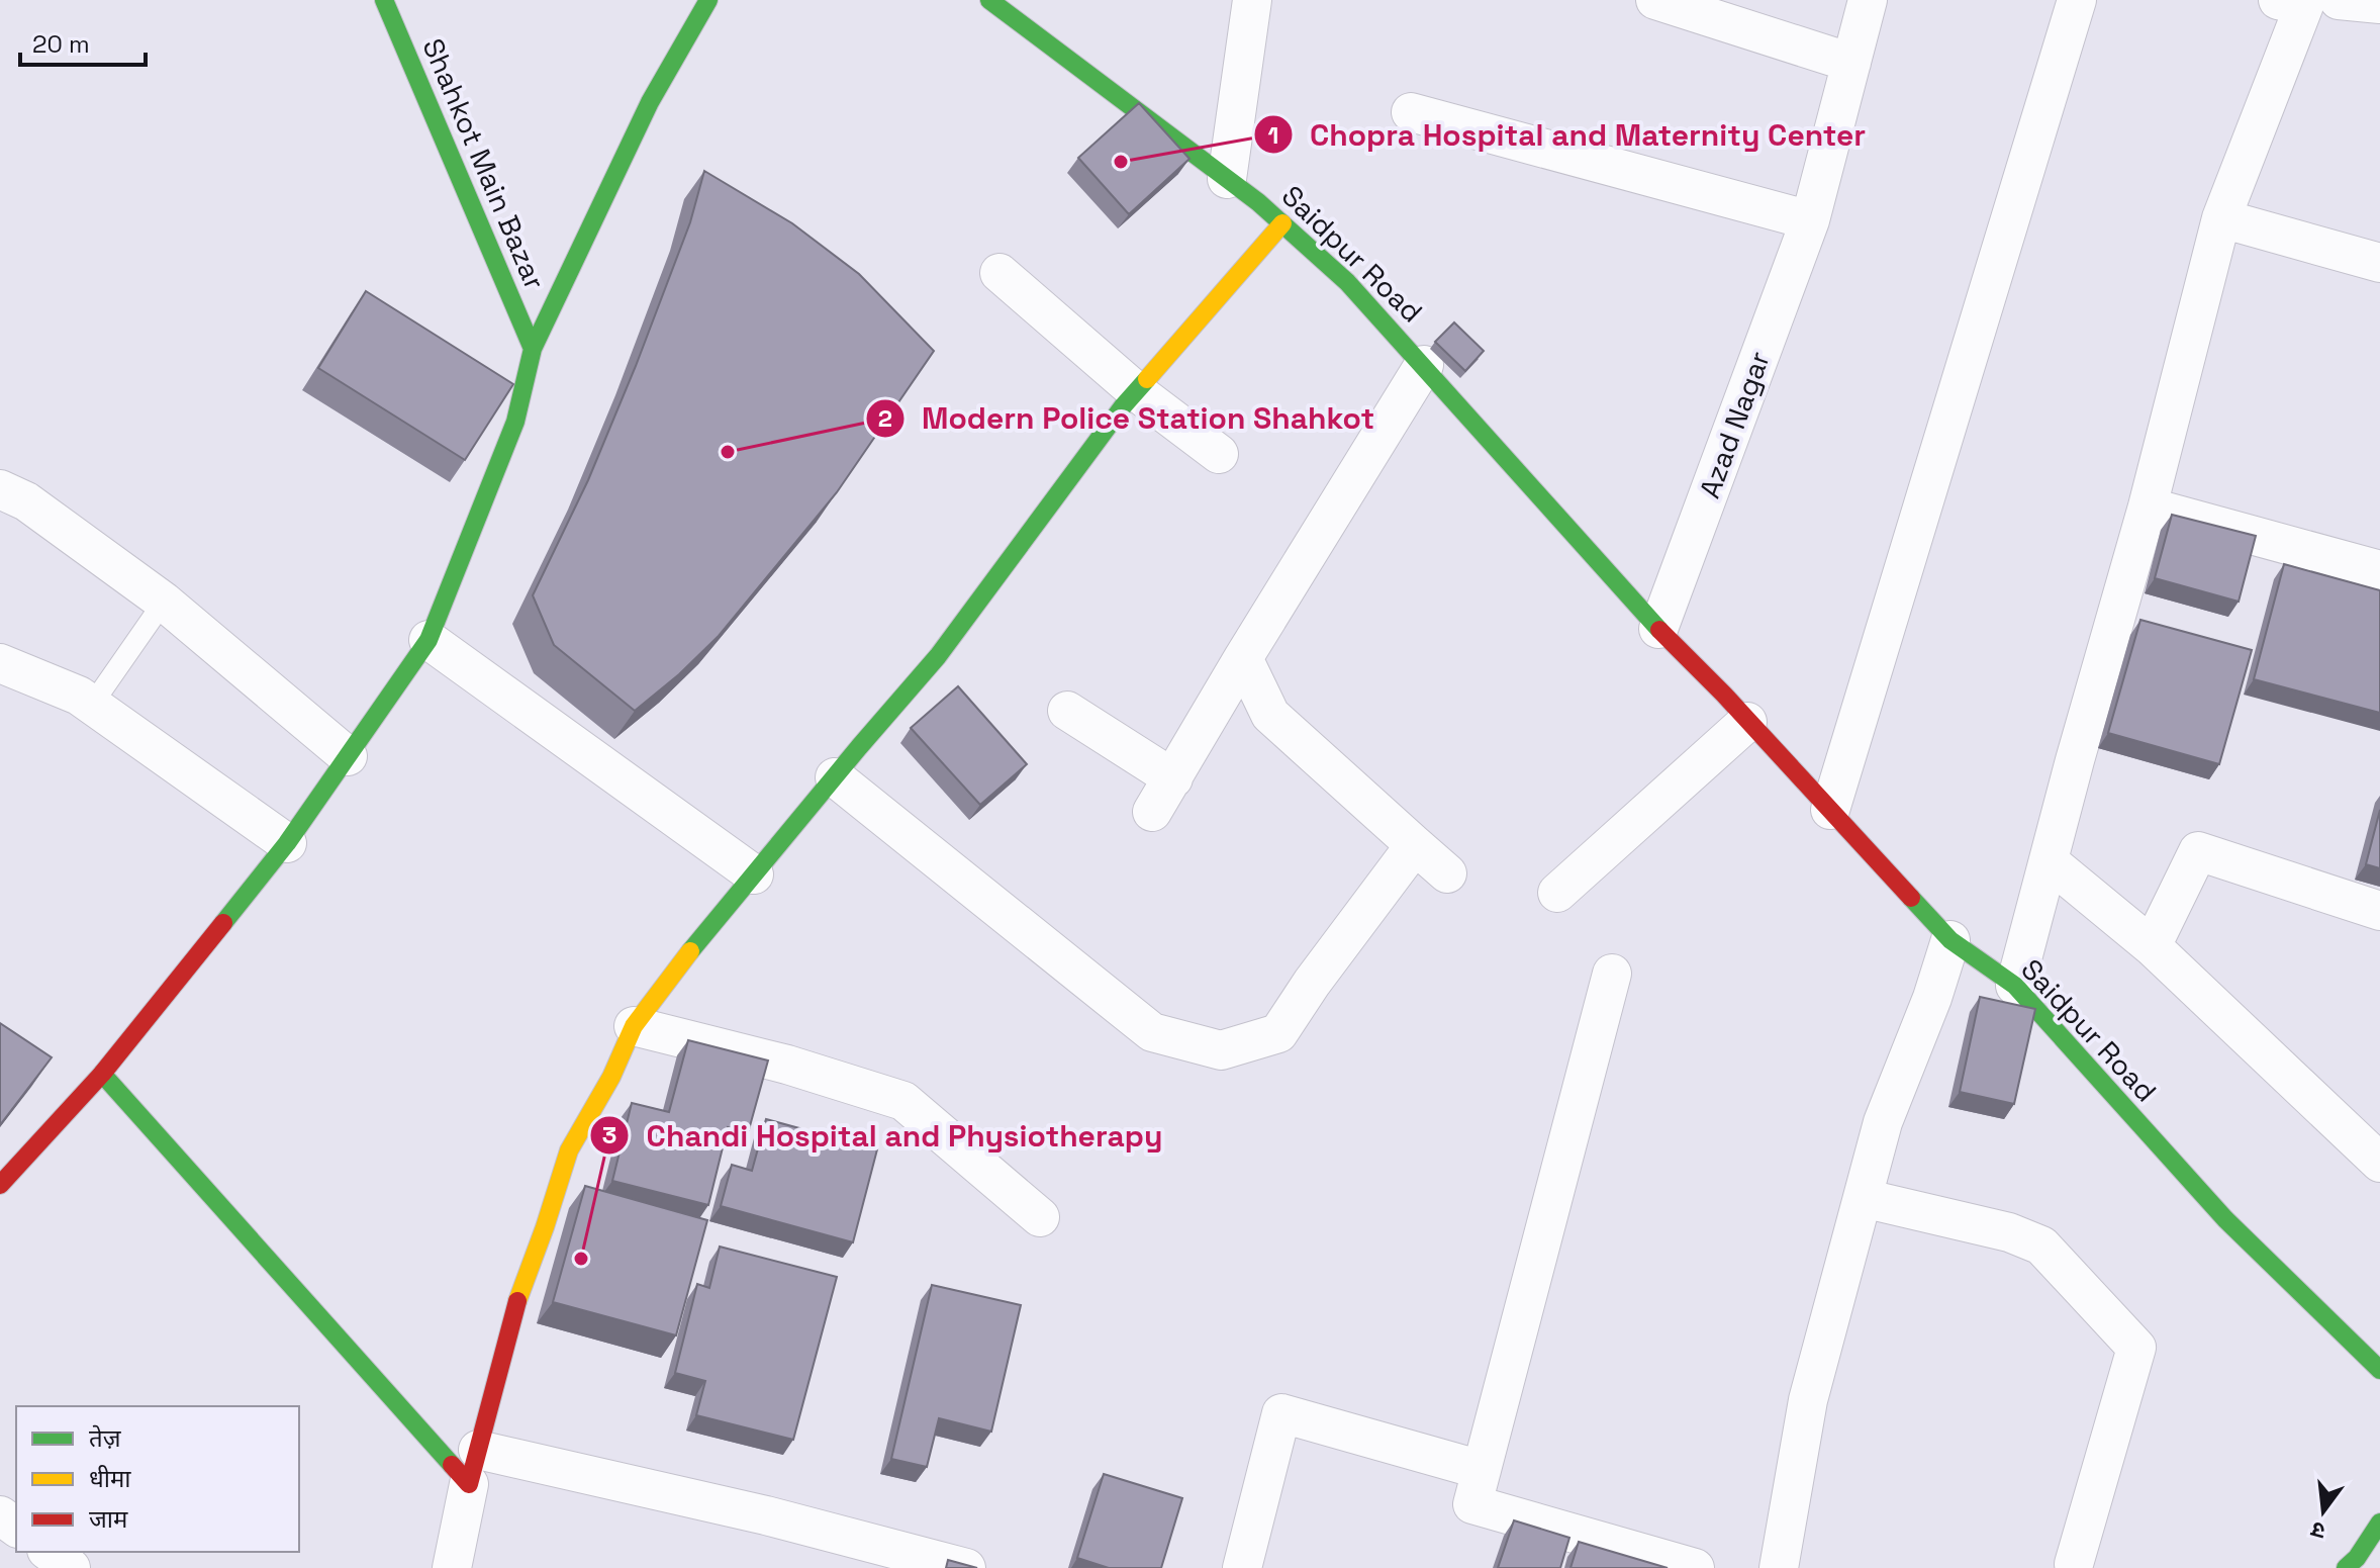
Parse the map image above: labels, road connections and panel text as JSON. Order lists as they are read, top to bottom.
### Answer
{
  "streets": {
    "street": ["Shahkot Main Bazar", "Saidpur Road", "Azad Nagar"]
  },
  "crossings": [
    ["Saidpur Road", "Azad Nagar"]
  ],
  "places": ["Chopra Hospital and Maternity Center", "Modern Police Station Shahkot", "Chandi Hospital and Physiotherapy"],
  "legend": ["तेज़", "धीमा", "जाम"],
  "scale_bar": "20 m",
  "north": "bottom"
}
